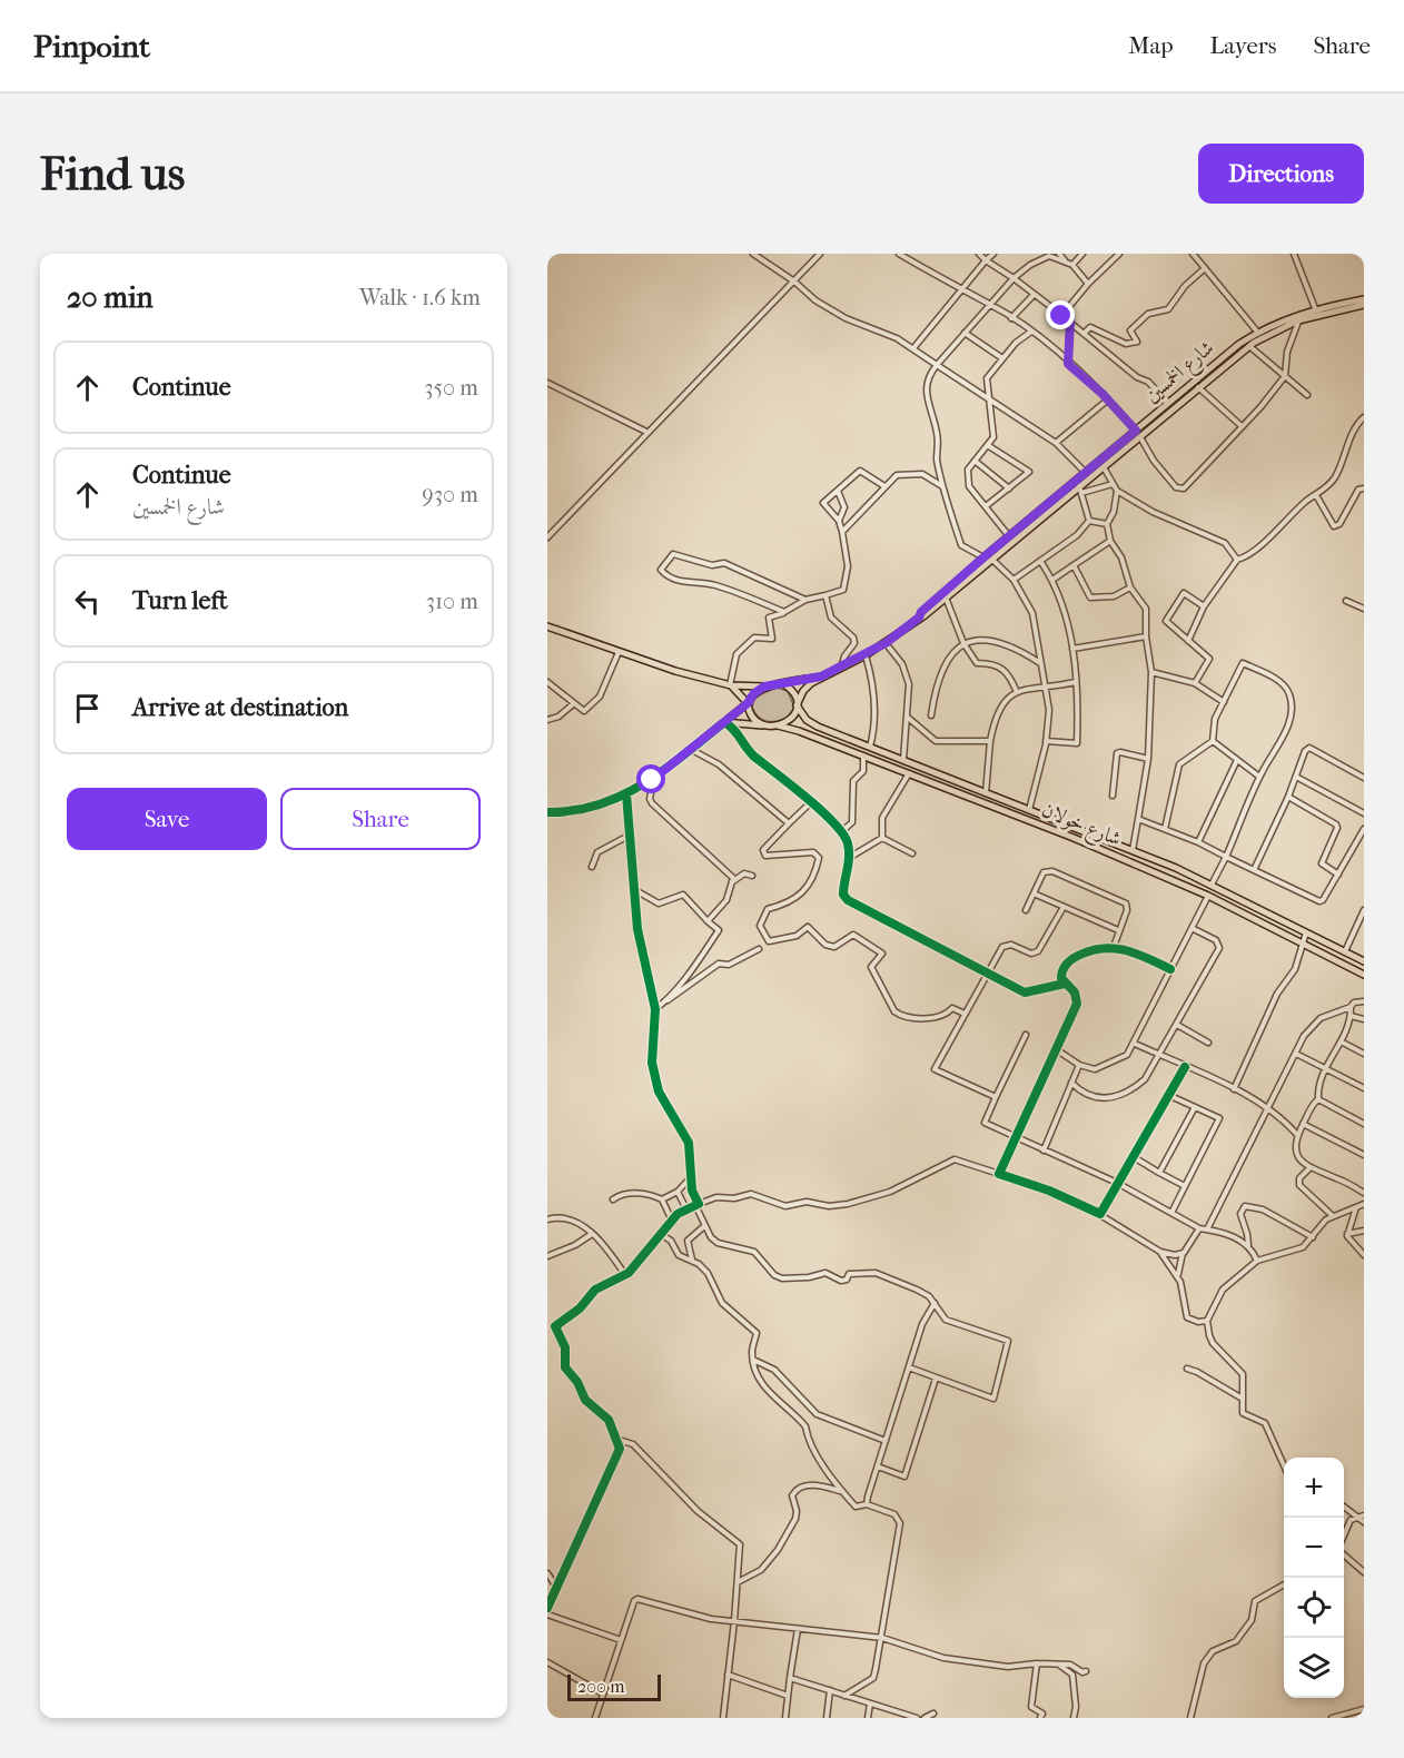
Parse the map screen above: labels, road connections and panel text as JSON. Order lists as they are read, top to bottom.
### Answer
{
  "streets": {
    "main road": ["شارع الخمسين", "شارع خولان"]
  },
  "crossings": [
    ["شارع الخمسين", "شارع خولان"]
  ],
  "scale_bar": "200 m",
  "page": {
    "header": "Pinpoint",
    "nav": ["Map", "Layers", "Share"],
    "buttons": [
      "Directions",
      ["Save", "Share"]
    ],
    "title": "Find us",
    "heading": ["20 min", "Walk · 1.6 km"],
    "list": [
      ["Continue", "350 m"],
      ["Continue", "شارع الخمسين", "930 m"],
      ["Turn left", "310 m"],
      "Arrive at destination"
    ],
    "map_buttons": ["+", "−"],
    "scale": "200 m"
  }
}
